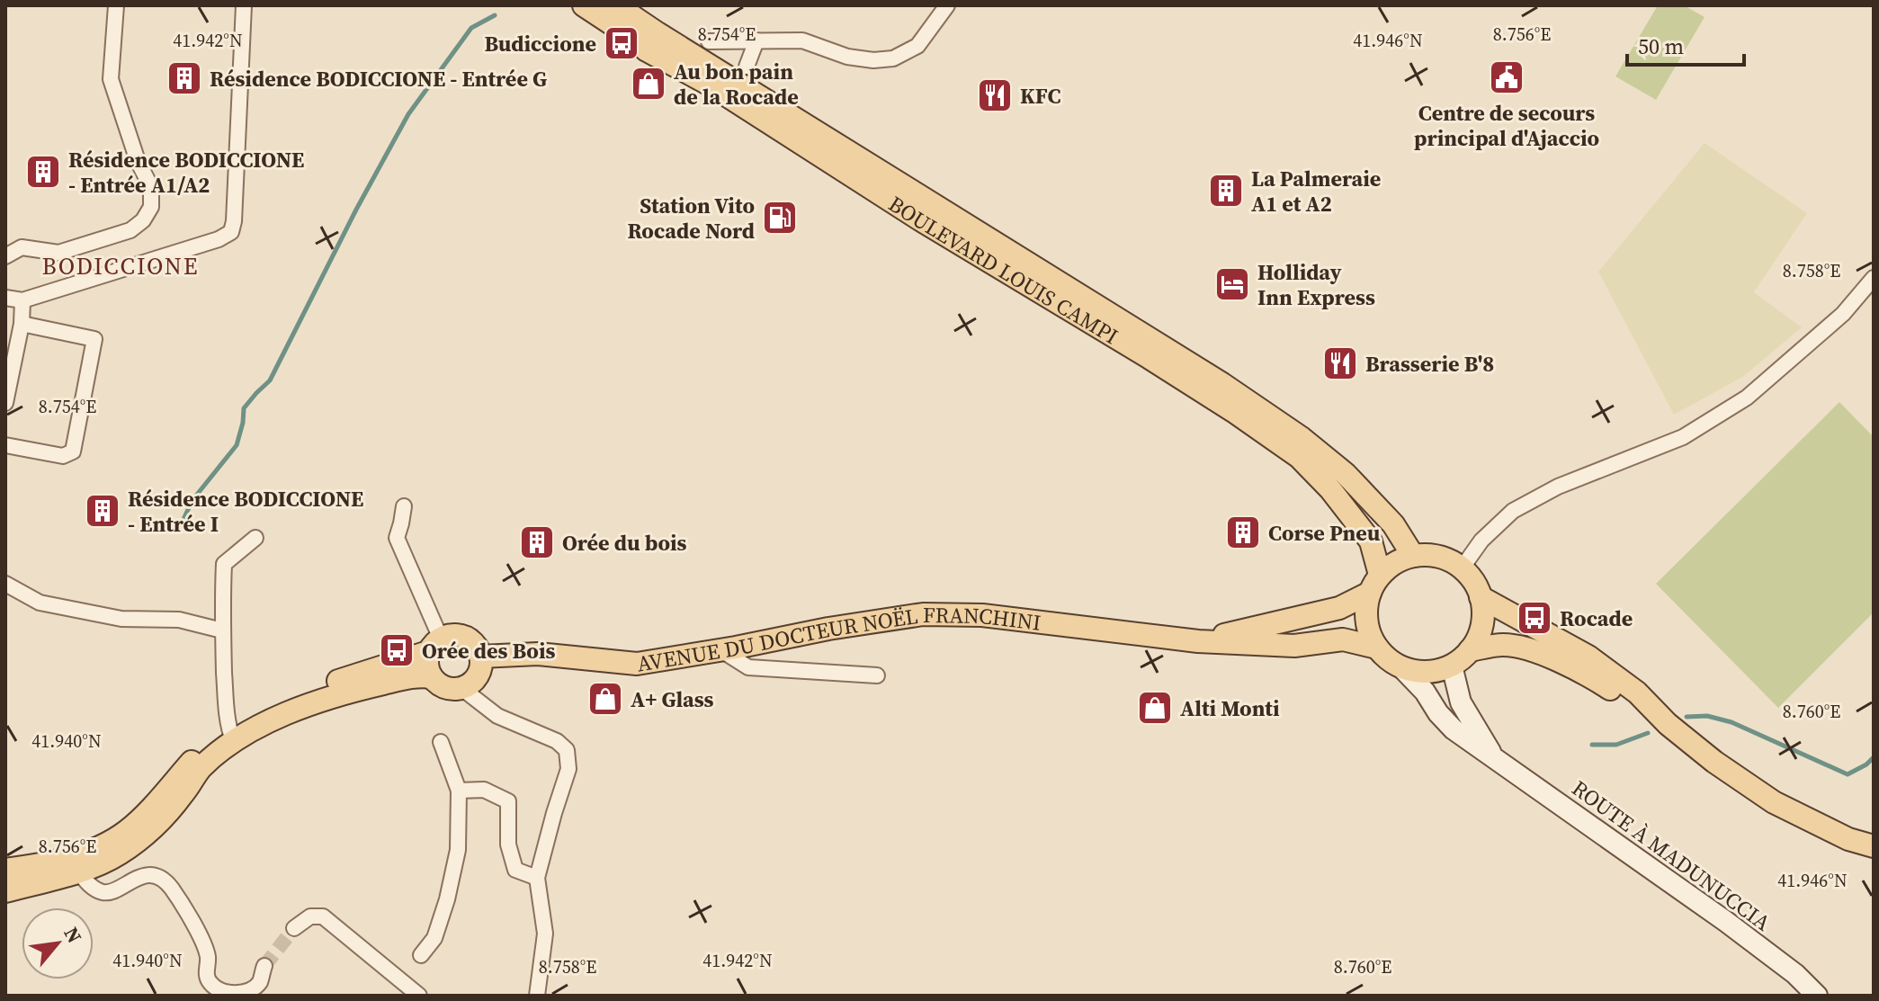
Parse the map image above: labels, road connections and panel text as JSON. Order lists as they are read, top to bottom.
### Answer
{
  "streets": {
    "main road": ["BOULEVARD LOUIS CAMPI", "AVENUE DU DOCTEUR NOËL FRANCHINI", "ROUTE À MADUNUCCIA"]
  },
  "crossings": [
    ["BOULEVARD LOUIS CAMPI", "AVENUE DU DOCTEUR NOËL FRANCHINI"],
    ["BOULEVARD LOUIS CAMPI", "ROUTE À MADUNUCCIA"],
    ["AVENUE DU DOCTEUR NOËL FRANCHINI", "ROUTE À MADUNUCCIA"]
  ],
  "districts": ["BODICCIONE"],
  "places": {
    "bus stop": ["Budiccione", "Rocade", "Orée des Bois"],
    "public building": ["Centre de secours principal d'Ajaccio"],
    "building": [
      "Résidence BODICCIONE - Entrée G",
      "Résidence BODICCIONE - Entrée A1/A2",
      "La Palmeraie A1 et A2",
      "Résidence BODICCIONE - Entrée I",
      "Corse Pneu",
      "Orée du bois"
    ],
    "shop": ["Au bon pain de la Rocade", "A+ Glass", "Alti Monti"],
    "restaurant": ["KFC", "Brasserie B'8"],
    "fuel station": ["Station Vito Rocade Nord"],
    "hotel": ["Holliday Inn Express"]
  },
  "scale_bar": "50 m",
  "north": "top right",
  "coordinates": [
    "8.754°E",
    "8.756°E",
    "41.942°N",
    "41.946°N",
    "8.758°E",
    "8.760°E",
    "41.940°N"
  ]
}
